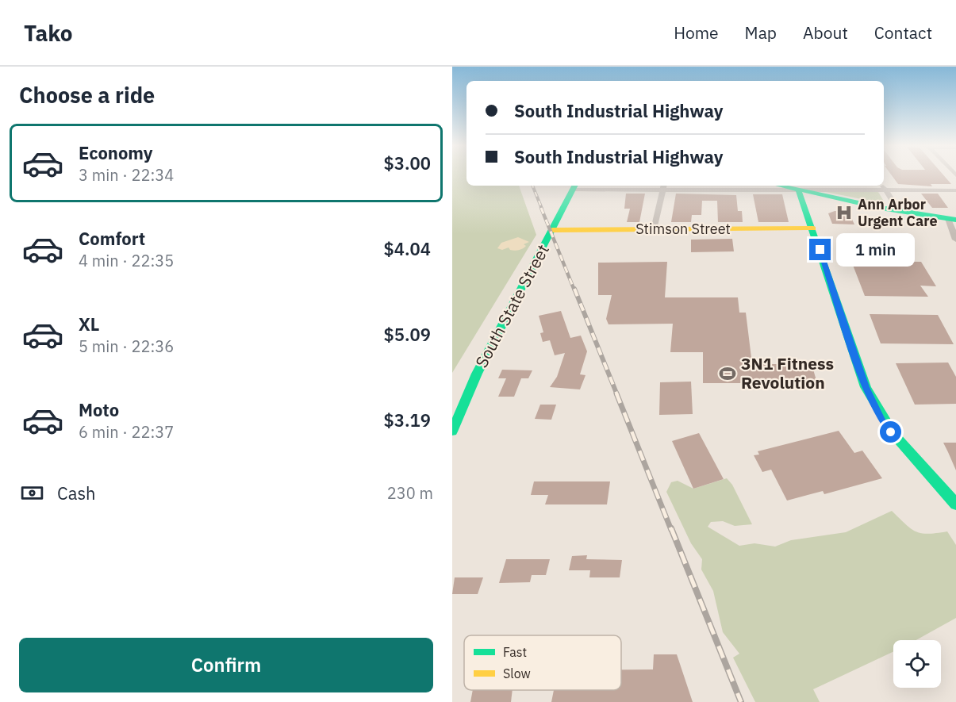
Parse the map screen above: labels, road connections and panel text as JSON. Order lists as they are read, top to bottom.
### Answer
{
  "streets": {
    "street": ["Stimson Street", "South State Street"]
  },
  "crossings": [
    ["Stimson Street", "South State Street"]
  ],
  "places": {
    "hospital": ["Ann Arbor Urgent Care"],
    "sports": ["3N1 Fitness Revolution"]
  },
  "legend": ["Fast", "Slow"],
  "page": {
    "header": "Tako",
    "nav": [
      "Home",
      "Map",
      "About",
      "Contact"
    ],
    "heading": "Choose a ride",
    "banner": ["South Industrial Highway", "South Industrial Highway"],
    "list": [
      {
        "name": "Economy",
        "note": "3 min · 22:34",
        "value": "$3.00"
      },
      {
        "name": "Comfort",
        "note": "4 min · 22:35",
        "value": "$4.04"
      },
      {
        "name": "XL",
        "note": "5 min · 22:36",
        "value": "$5.09"
      },
      {
        "name": "Moto",
        "note": "6 min · 22:37",
        "value": "$3.19"
      }
    ],
    "bubble": "1 min",
    "pay": ["Cash", "230 m"],
    "buttons": "Confirm"
  }
}
